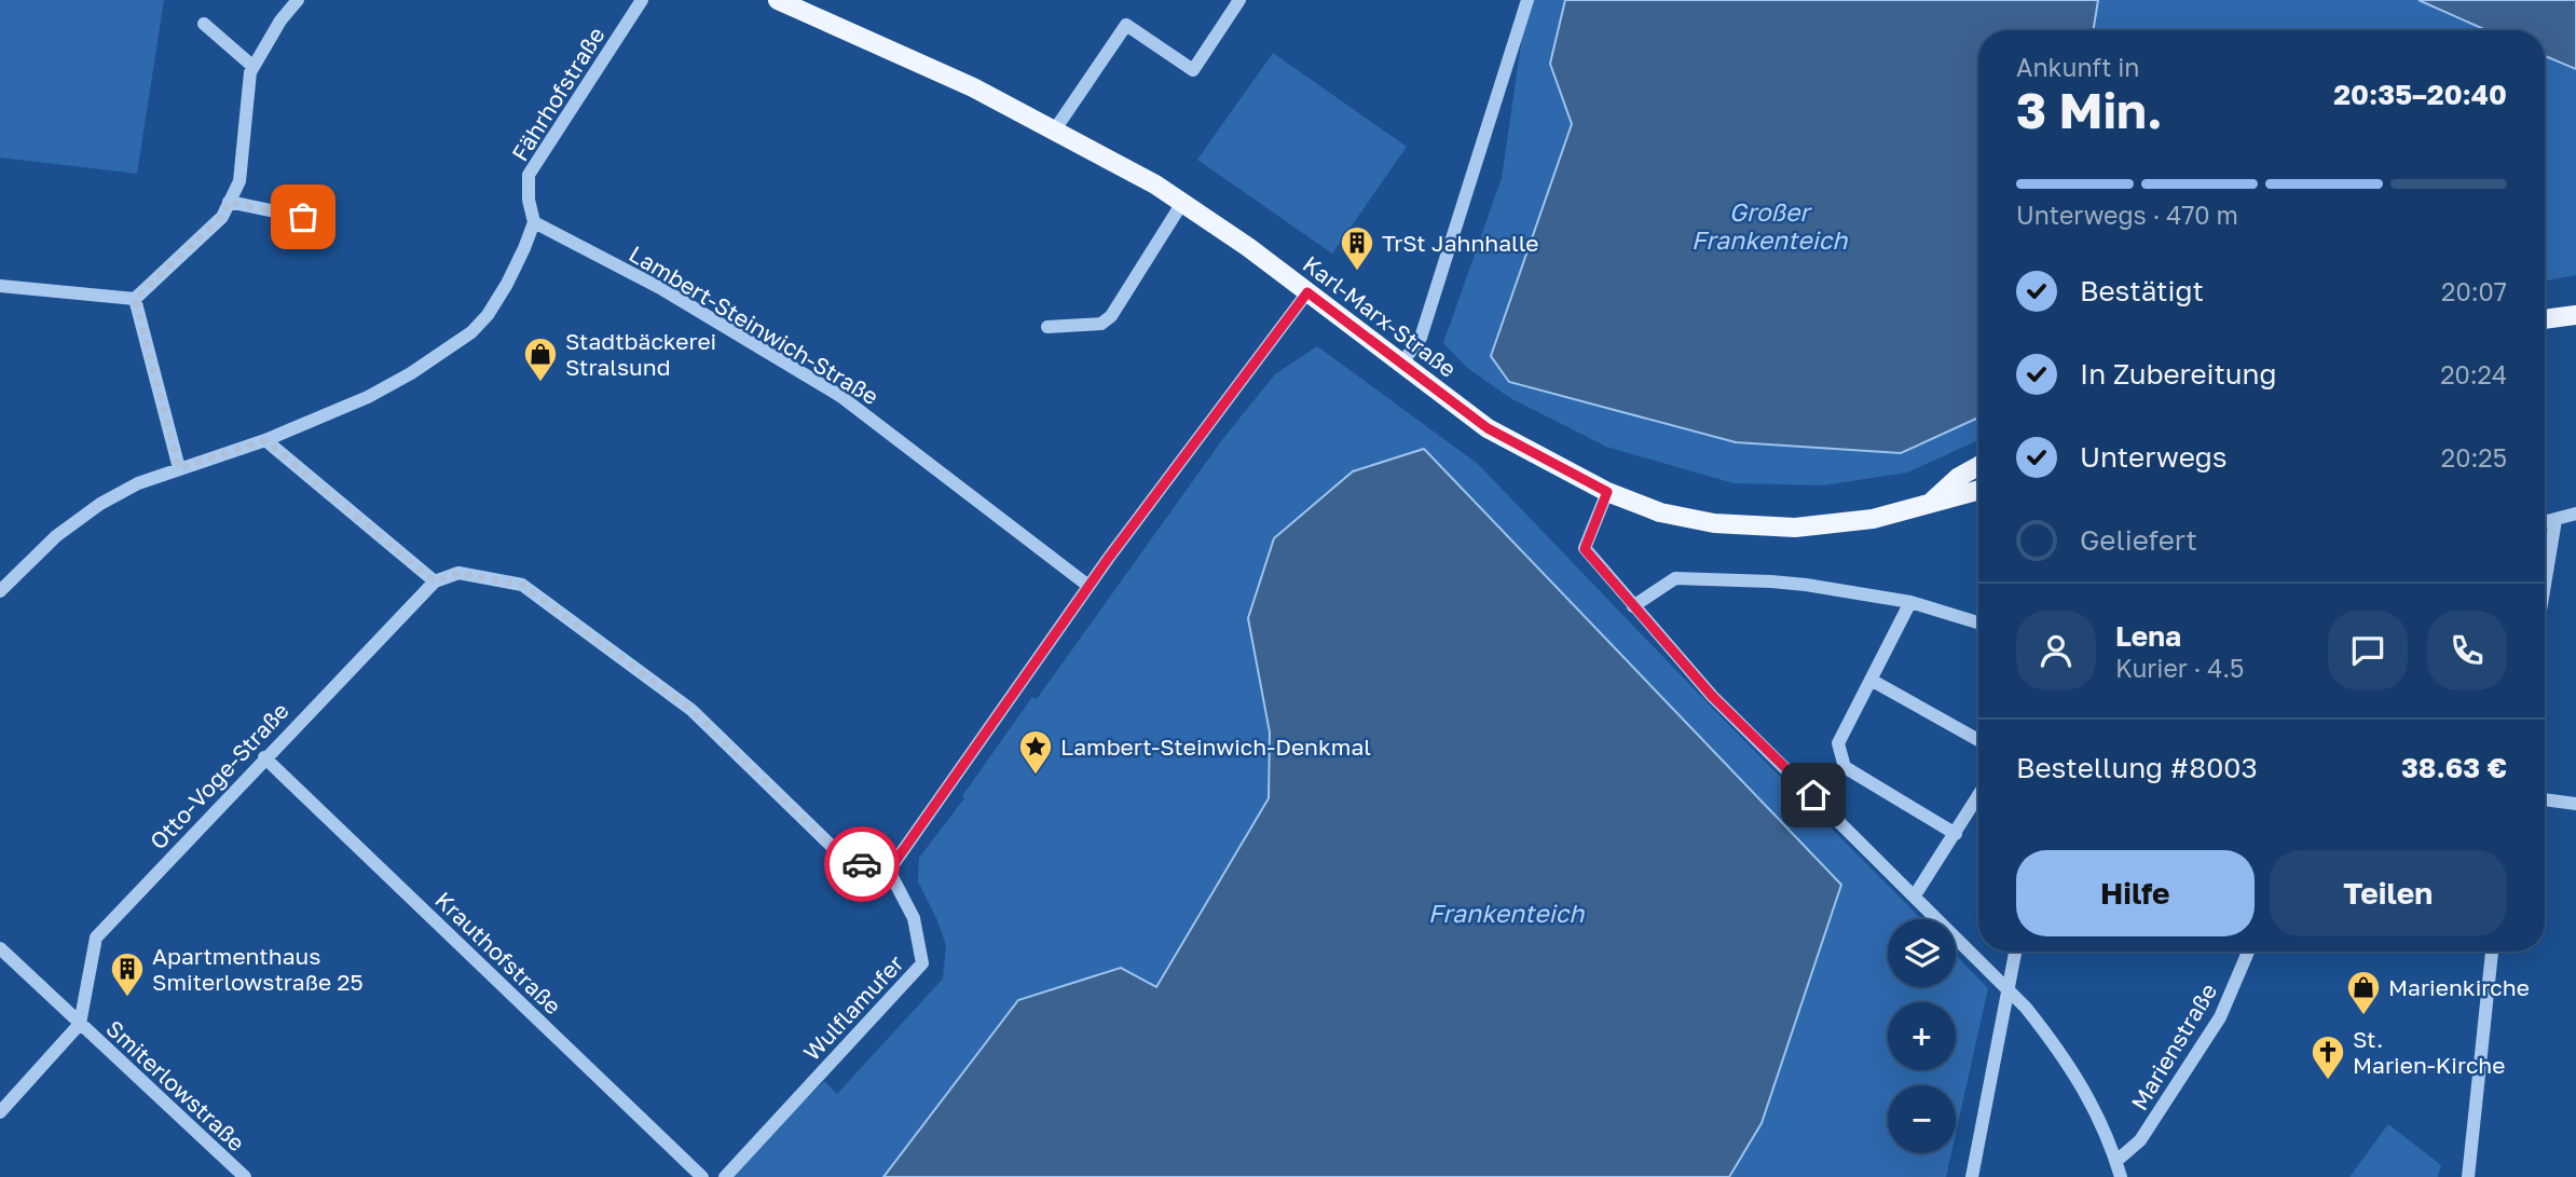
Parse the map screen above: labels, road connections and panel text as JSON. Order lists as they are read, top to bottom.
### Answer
{
  "streets": {
    "main road": ["Karl-Marx-Straße"],
    "street": [
      "Fährhofstraße",
      "Lambert-Steinwich-Straße",
      "Otto-Voge-Straße",
      "Krauthofstraße",
      "Wulflamufer",
      "Marienstraße",
      "Smiterlowstraße"
    ]
  },
  "crossings": [
    ["Fährhofstraße", "Lambert-Steinwich-Straße"],
    ["Otto-Voge-Straße", "Krauthofstraße"],
    ["Otto-Voge-Straße", "Smiterlowstraße"]
  ],
  "water": ["Großer Frankenteich", "Frankenteich"],
  "places": {
    "building": ["TrSt Jahnhalle", "Apartmenthaus Smiterlowstraße 25"],
    "shop": ["Stadtbäckerei Stralsund", "Marienkirche"],
    "place": ["Lambert-Steinwich-Denkmal"],
    "church": ["St. Marien-Kirche"]
  },
  "page": {
    "heading": ["3 Min.", "Ankunft in", "20:35–20:40"],
    "panel": [
      "Lena",
      "Kurier · 4.5",
      "Bestellung #8003",
      "38.63 €"
    ],
    "bar": "Unterwegs · 470 m",
    "list": [
      ["Bestätigt", "20:07"],
      ["In Zubereitung", "20:24"],
      ["Unterwegs", "20:25"],
      "Geliefert"
    ],
    "buttons": ["Hilfe", "Teilen"],
    "map_buttons": ["+", "−"]
  }
}
